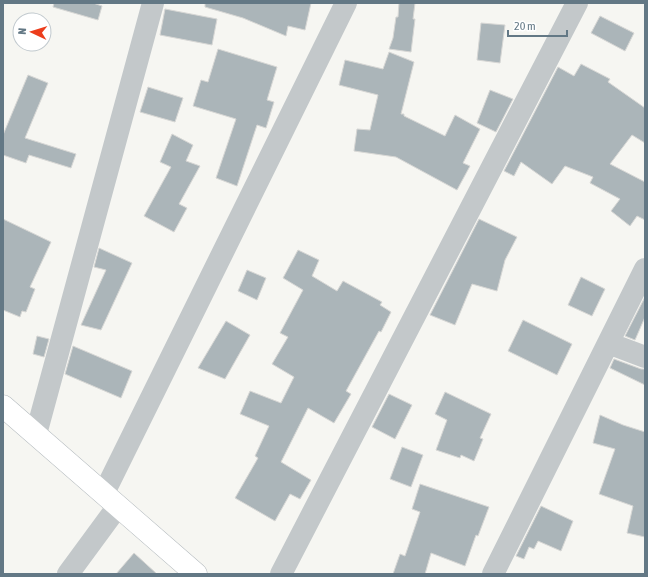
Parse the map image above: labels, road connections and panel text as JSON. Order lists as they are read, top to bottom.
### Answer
{
  "scale_bar": "20 m",
  "north": "left"
}
